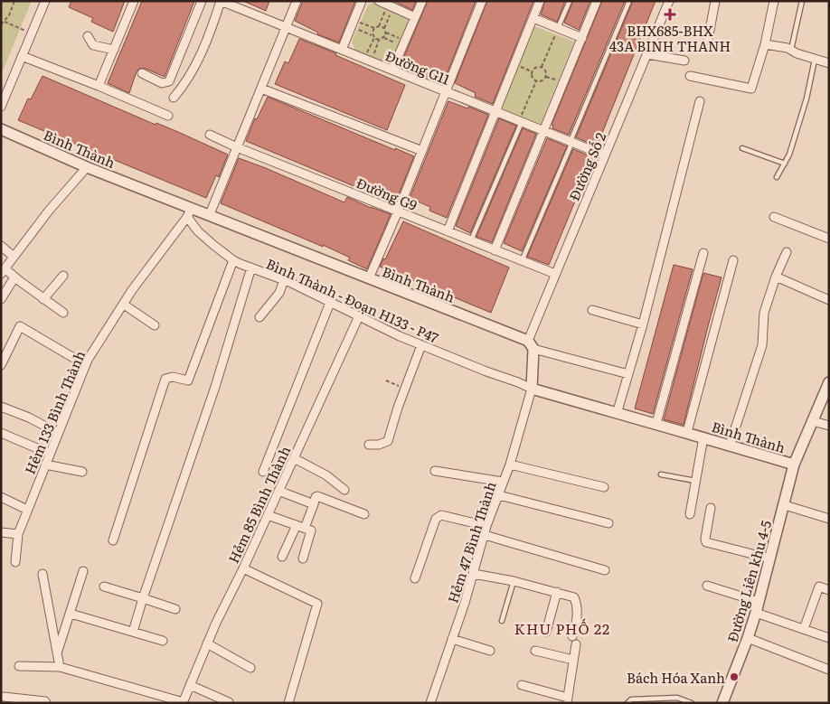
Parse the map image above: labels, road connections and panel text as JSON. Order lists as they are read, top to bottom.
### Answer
{
  "streets": {
    "street": [
      "Đường G11",
      "Bình Thành",
      "Đường Số 2",
      "Đường G9",
      "Bình Thành - Đoạn H133 - P47",
      "Hẻm 133 Bình Thành",
      "Hẻm 85 Bình Thành",
      "Hẻm 47 Bình Thành",
      "Đường Liên khu 4-5"
    ]
  },
  "crossings": [
    ["Đường G11", "Đường Số 2"],
    ["Bình Thành", "Đường Số 2"],
    ["Bình Thành", "Bình Thành - Đoạn H133 - P47"],
    ["Bình Thành", "Hẻm 133 Bình Thành"],
    ["Bình Thành", "Hẻm 47 Bình Thành"],
    ["Bình Thành", "Đường Liên khu 4-5"],
    ["Đường Số 2", "Đường G9"],
    ["Bình Thành - Đoạn H133 - P47", "Hẻm 133 Bình Thành"],
    ["Bình Thành - Đoạn H133 - P47", "Hẻm 85 Bình Thành"],
    ["Bình Thành - Đoạn H133 - P47", "Hẻm 47 Bình Thành"]
  ],
  "districts": ["KHU PHỐ 22"],
  "places": {
    "health": ["BHX685-BHX 43A BINH THANH"],
    "other": ["Bách Hóa Xanh"]
  }
}
